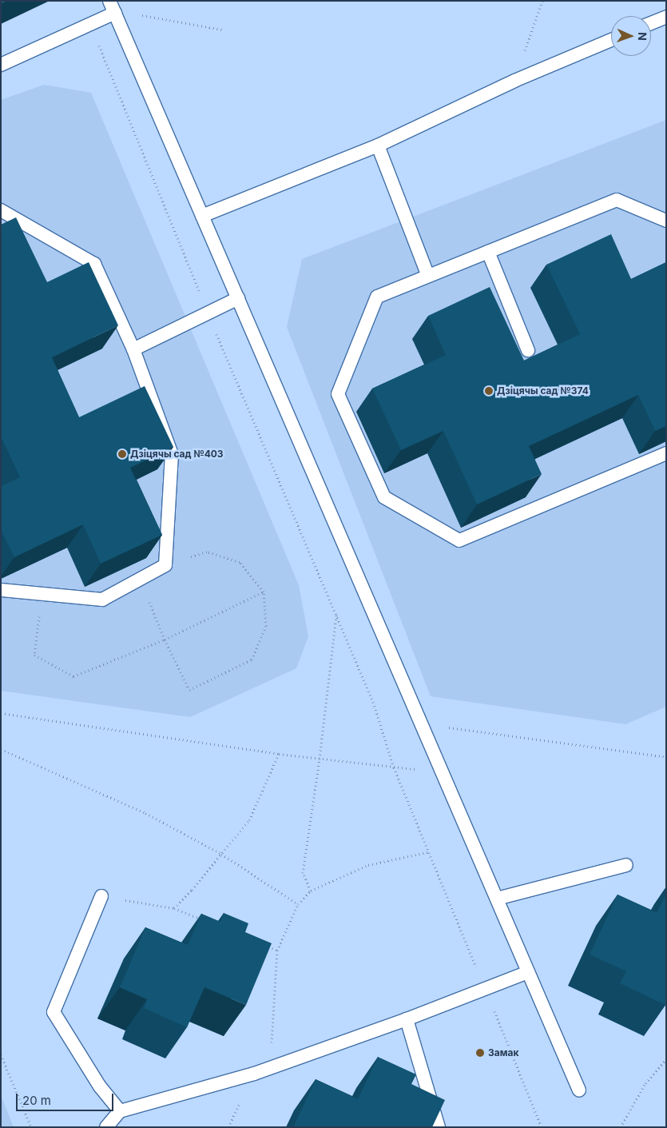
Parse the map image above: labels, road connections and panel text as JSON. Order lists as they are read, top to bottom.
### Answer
{
  "places": ["Дзіцячы сад №374", "Дзіцячы сад №403", "Замак"],
  "scale_bar": "20 m",
  "north": "right"
}
